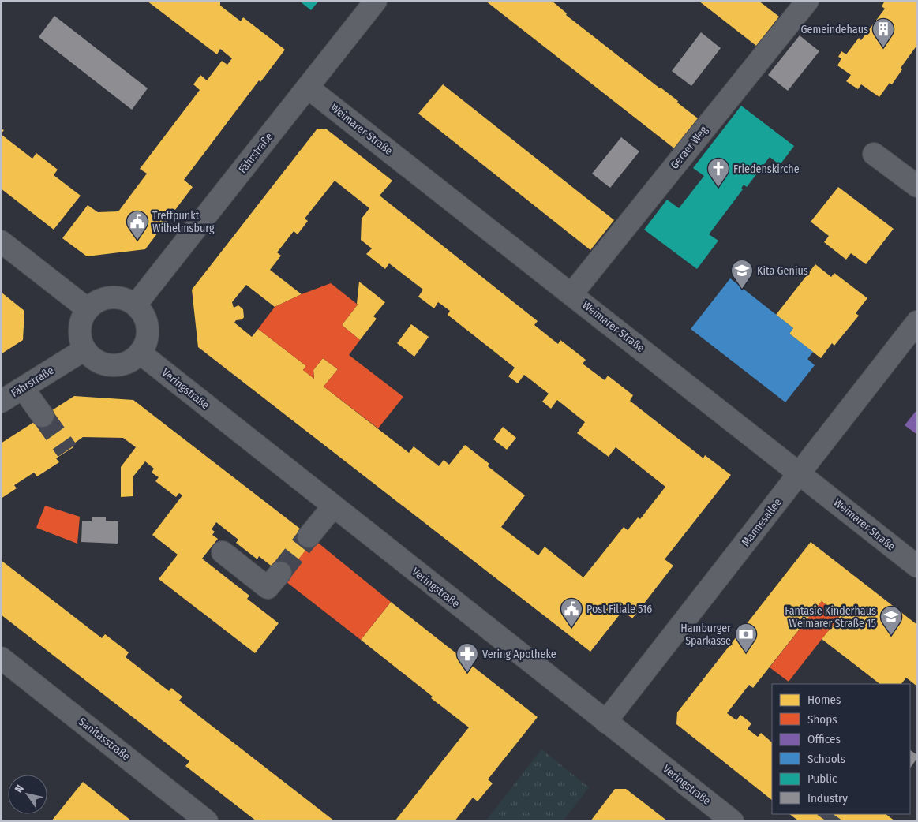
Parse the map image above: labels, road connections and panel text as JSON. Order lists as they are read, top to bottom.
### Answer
{
  "streets": {
    "street": [
      "Weimarer Straße",
      "Geraer Weg",
      "Fährstraße",
      "Veringstraße",
      "Mannesallee",
      "Sanitasstraße"
    ]
  },
  "crossings": [
    ["Weimarer Straße", "Geraer Weg"],
    ["Weimarer Straße", "Fährstraße"],
    ["Weimarer Straße", "Mannesallee"],
    ["Fährstraße", "Veringstraße"],
    ["Veringstraße", "Mannesallee"]
  ],
  "places": {
    "building": ["Gemeindehaus"],
    "church": ["Friedenskirche"],
    "public building": ["Treffpunkt Wilhelmsburg", "Post Filiale 516"],
    "school or university": ["Kita Genius", "Fantasie Kinderhaus Weimarer Straße 15"],
    "bank": ["Hamburger Sparkasse"],
    "pharmacy": ["Vering Apotheke"]
  },
  "legend": [
    "Homes",
    "Shops",
    "Offices",
    "Schools",
    "Public",
    "Industry"
  ],
  "north": "top left"
}
